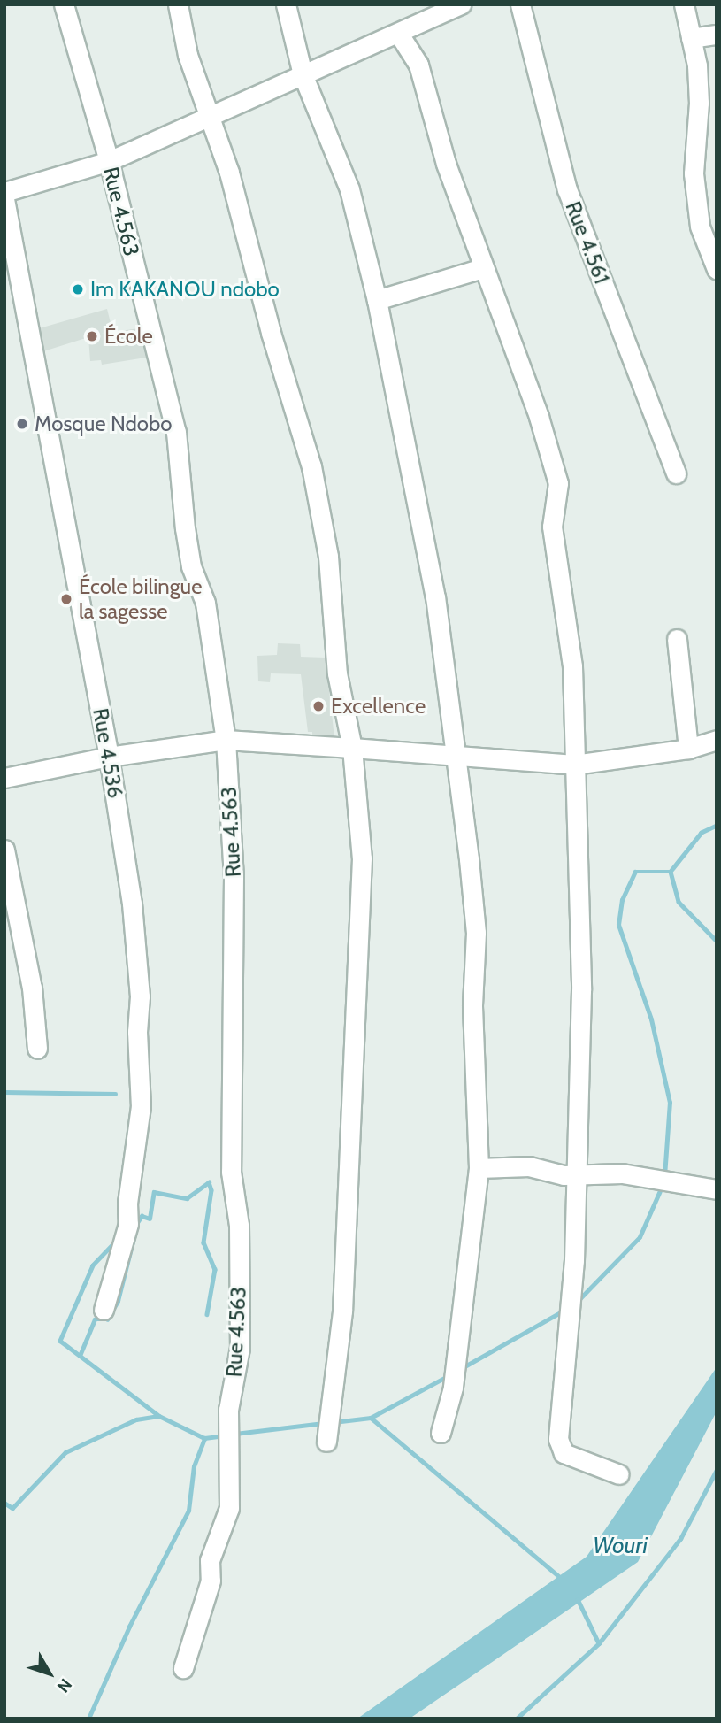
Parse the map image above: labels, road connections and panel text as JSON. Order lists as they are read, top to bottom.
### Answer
{
  "streets": {
    "street": ["Rue 4.563", "Rue 4.561", "Rue 4.536"]
  },
  "water": ["Wouri"],
  "places": [
    "Im KAKANOU ndobo",
    "École",
    "Mosque Ndobo",
    "École bilingue la sagesse",
    "Excellence"
  ],
  "north": "bottom right"
}
